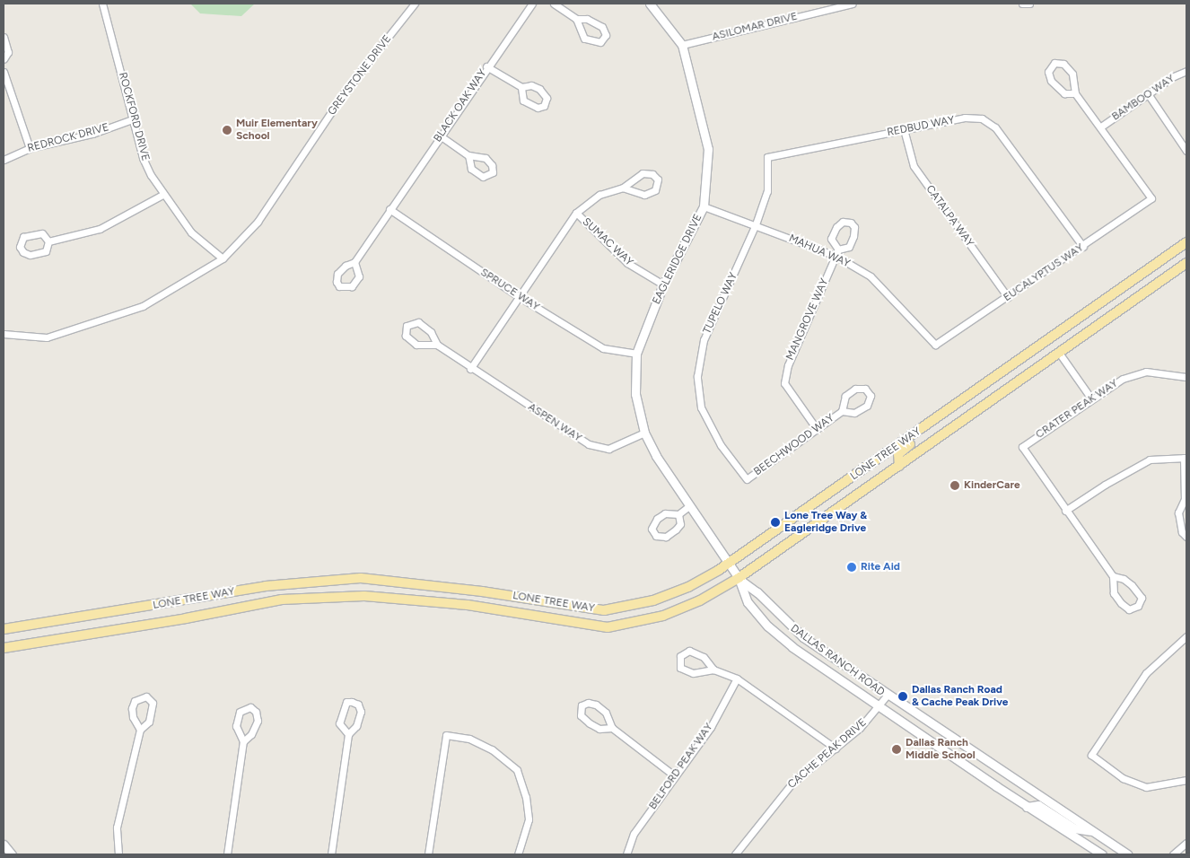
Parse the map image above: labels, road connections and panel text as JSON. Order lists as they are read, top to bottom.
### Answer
{
  "streets": {
    "main road": ["LONE TREE WAY"],
    "street": [
      "ASILOMAR DRIVE",
      "GREYSTONE DRIVE",
      "BAMBOO WAY",
      "BLACK OAK WAY",
      "ROCKFORD DRIVE",
      "REDBUD WAY",
      "REDROCK DRIVE",
      "CATALPA WAY",
      "SUMAC WAY",
      "MAHUA WAY",
      "EAGLERIDGE DRIVE",
      "EUCALYPTUS WAY",
      "SPRUCE WAY",
      "TUPELO WAY",
      "MANGROVE WAY",
      "CRATER PEAK WAY",
      "ASPEN WAY",
      "BEECHWOOD WAY",
      "DALLAS RANCH ROAD",
      "CACHE PEAK DRIVE",
      "BELFORD PEAK WAY"
    ]
  },
  "crossings": [
    ["ASILOMAR DRIVE", "EAGLERIDGE DRIVE"],
    ["GREYSTONE DRIVE", "ROCKFORD DRIVE"],
    ["BAMBOO WAY", "EUCALYPTUS WAY"],
    ["BLACK OAK WAY", "SPRUCE WAY"],
    ["ROCKFORD DRIVE", "REDROCK DRIVE"],
    ["REDBUD WAY", "CATALPA WAY"],
    ["REDBUD WAY", "MAHUA WAY"],
    ["REDBUD WAY", "EUCALYPTUS WAY"],
    ["REDBUD WAY", "TUPELO WAY"],
    ["CATALPA WAY", "EUCALYPTUS WAY"],
    ["SUMAC WAY", "EAGLERIDGE DRIVE"],
    ["MAHUA WAY", "EAGLERIDGE DRIVE"],
    ["MAHUA WAY", "EUCALYPTUS WAY"],
    ["MAHUA WAY", "TUPELO WAY"],
    ["MAHUA WAY", "MANGROVE WAY"],
    ["EAGLERIDGE DRIVE", "SPRUCE WAY"],
    ["EAGLERIDGE DRIVE", "ASPEN WAY"],
    ["EAGLERIDGE DRIVE", "LONE TREE WAY"],
    ["EAGLERIDGE DRIVE", "DALLAS RANCH ROAD"],
    ["TUPELO WAY", "BEECHWOOD WAY"],
    ["MANGROVE WAY", "BEECHWOOD WAY"],
    ["LONE TREE WAY", "DALLAS RANCH ROAD"],
    ["DALLAS RANCH ROAD", "CACHE PEAK DRIVE"]
  ],
  "places": [
    "Muir Elementary School",
    "KinderCare",
    "Lone Tree Way & Eagleridge Drive",
    "Rite Aid",
    "Dallas Ranch Road & Cache Peak Drive",
    "Dallas Ranch Middle School"
  ]
}
